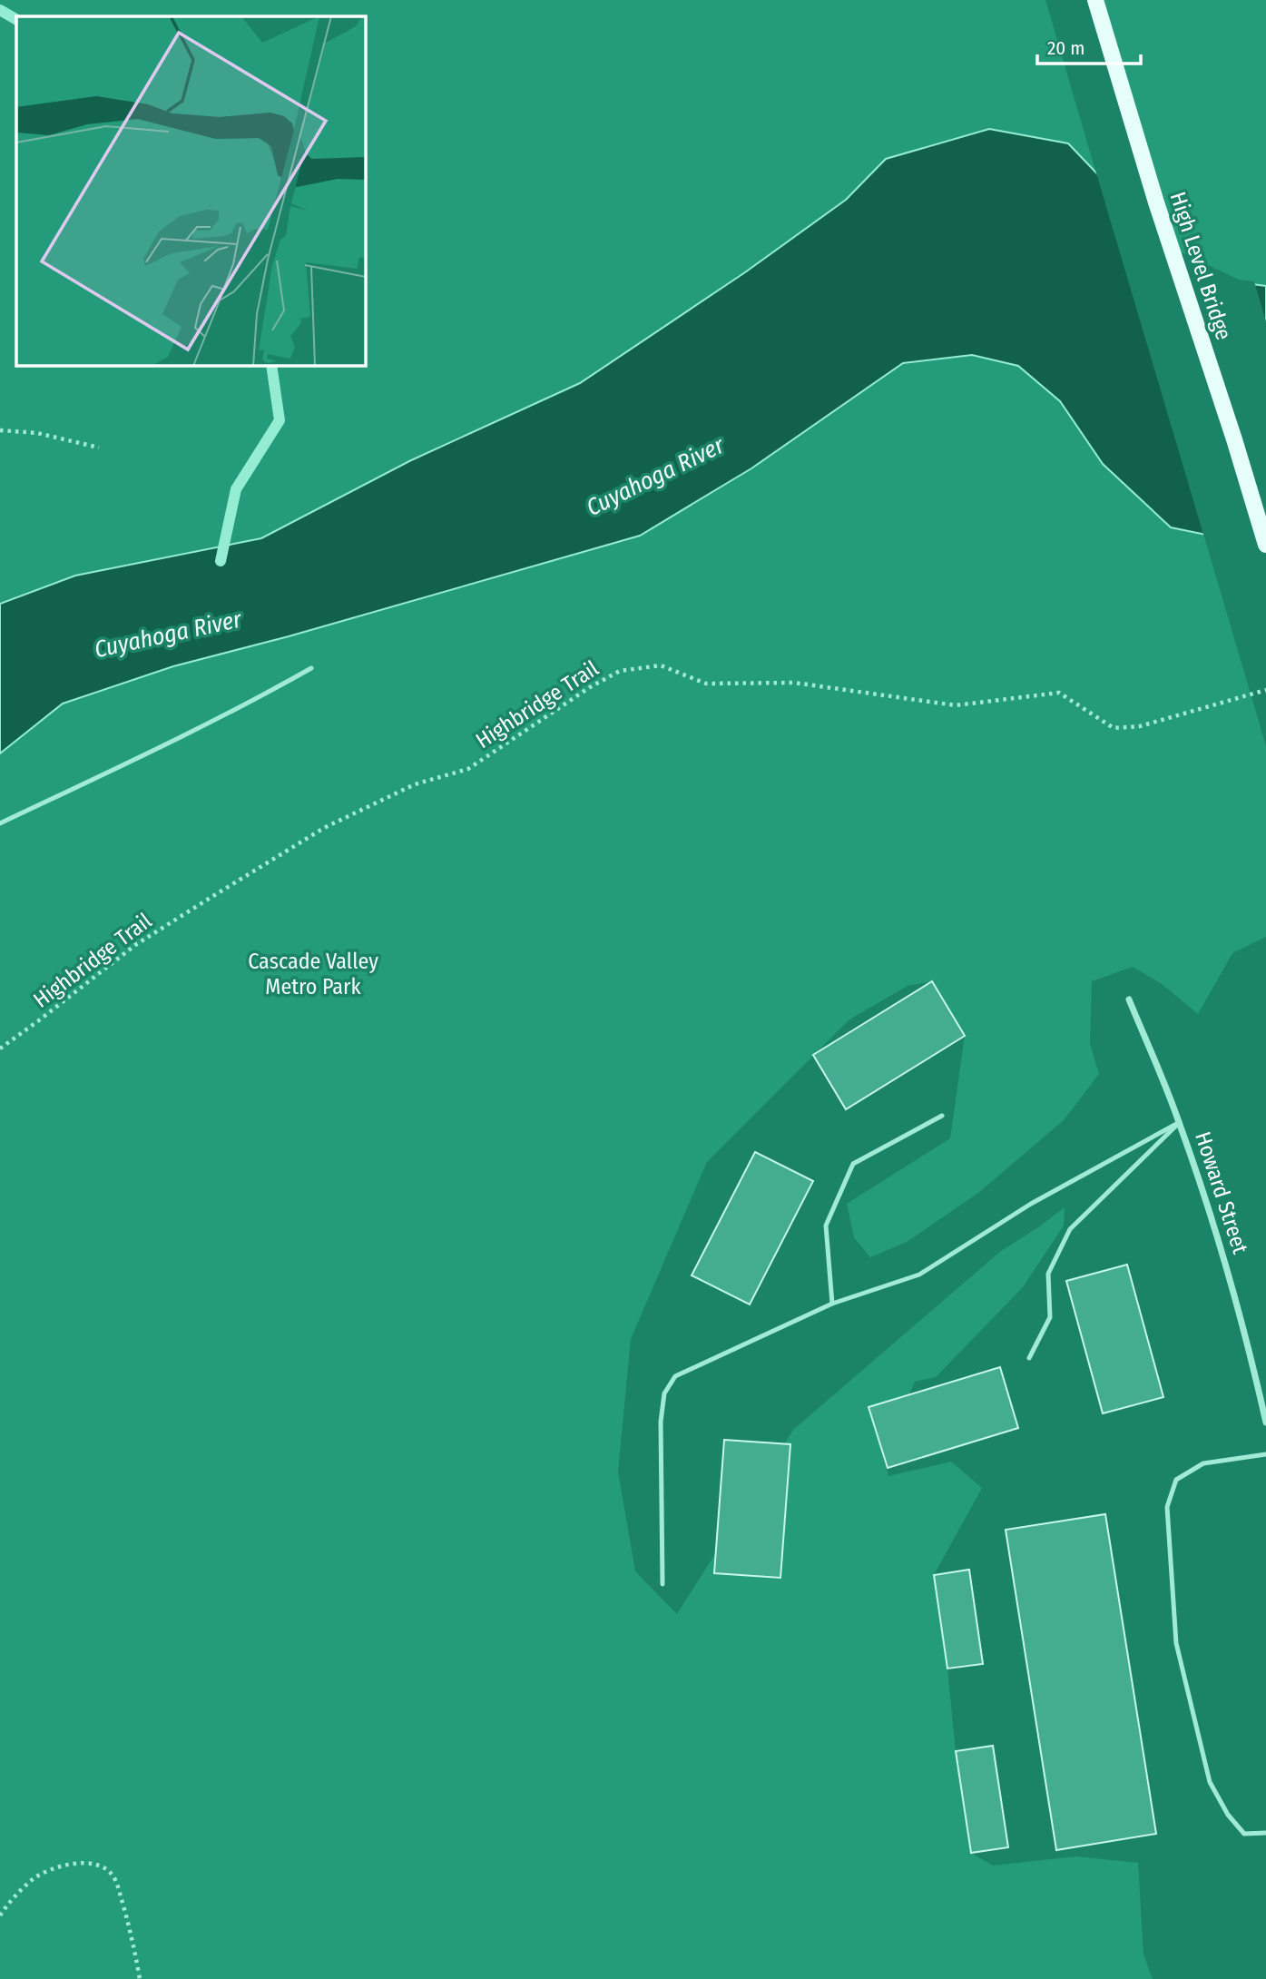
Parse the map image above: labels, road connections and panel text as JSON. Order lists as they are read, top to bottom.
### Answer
{
  "streets": {
    "main road": ["High Level Bridge"],
    "street": ["Howard Street"],
    "path": ["Highbridge Trail"]
  },
  "water": ["Cuyahoga River"],
  "parks": ["Cascade Valley Metro Park"],
  "scale_bar": "20 m"
}
